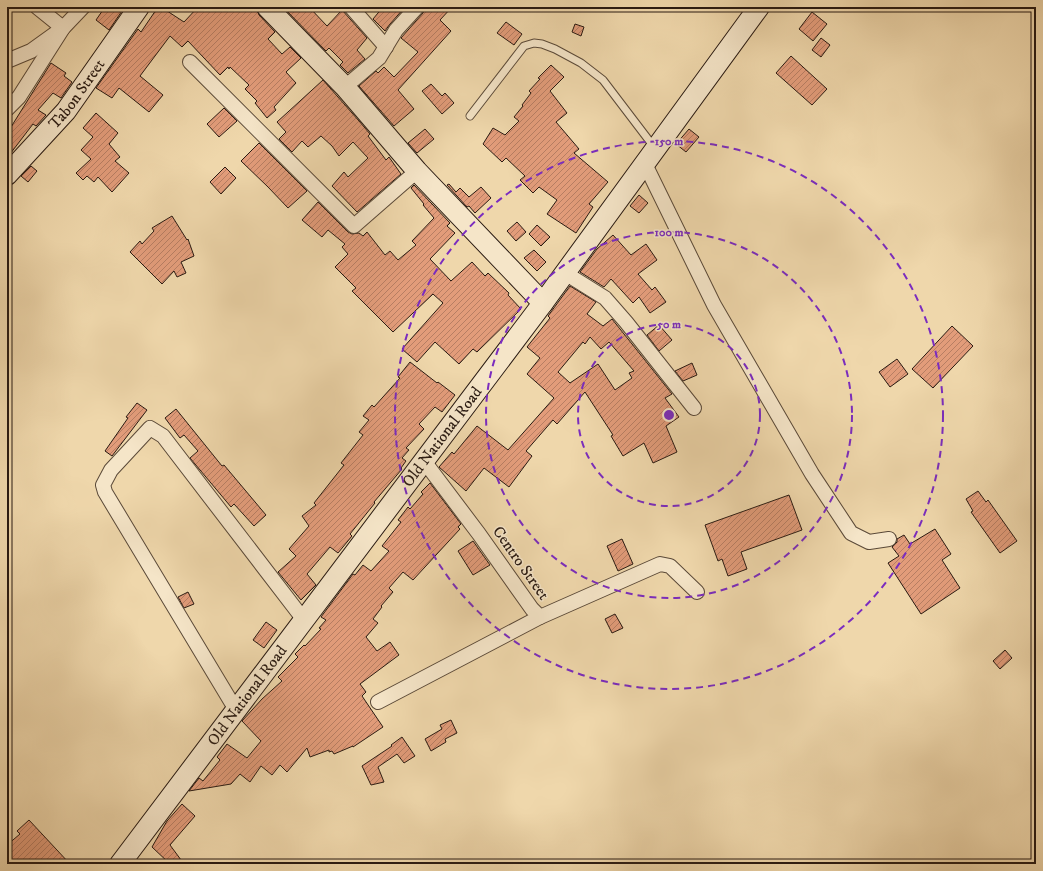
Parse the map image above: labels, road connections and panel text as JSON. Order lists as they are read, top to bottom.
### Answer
{
  "streets": {
    "main road": ["Tabon Street", "Old National Road"],
    "street": ["Centro Street"]
  },
  "crossings": [
    ["Old National Road", "Centro Street"]
  ],
  "rings": ["150 m", "100 m", "50 m"]
}
